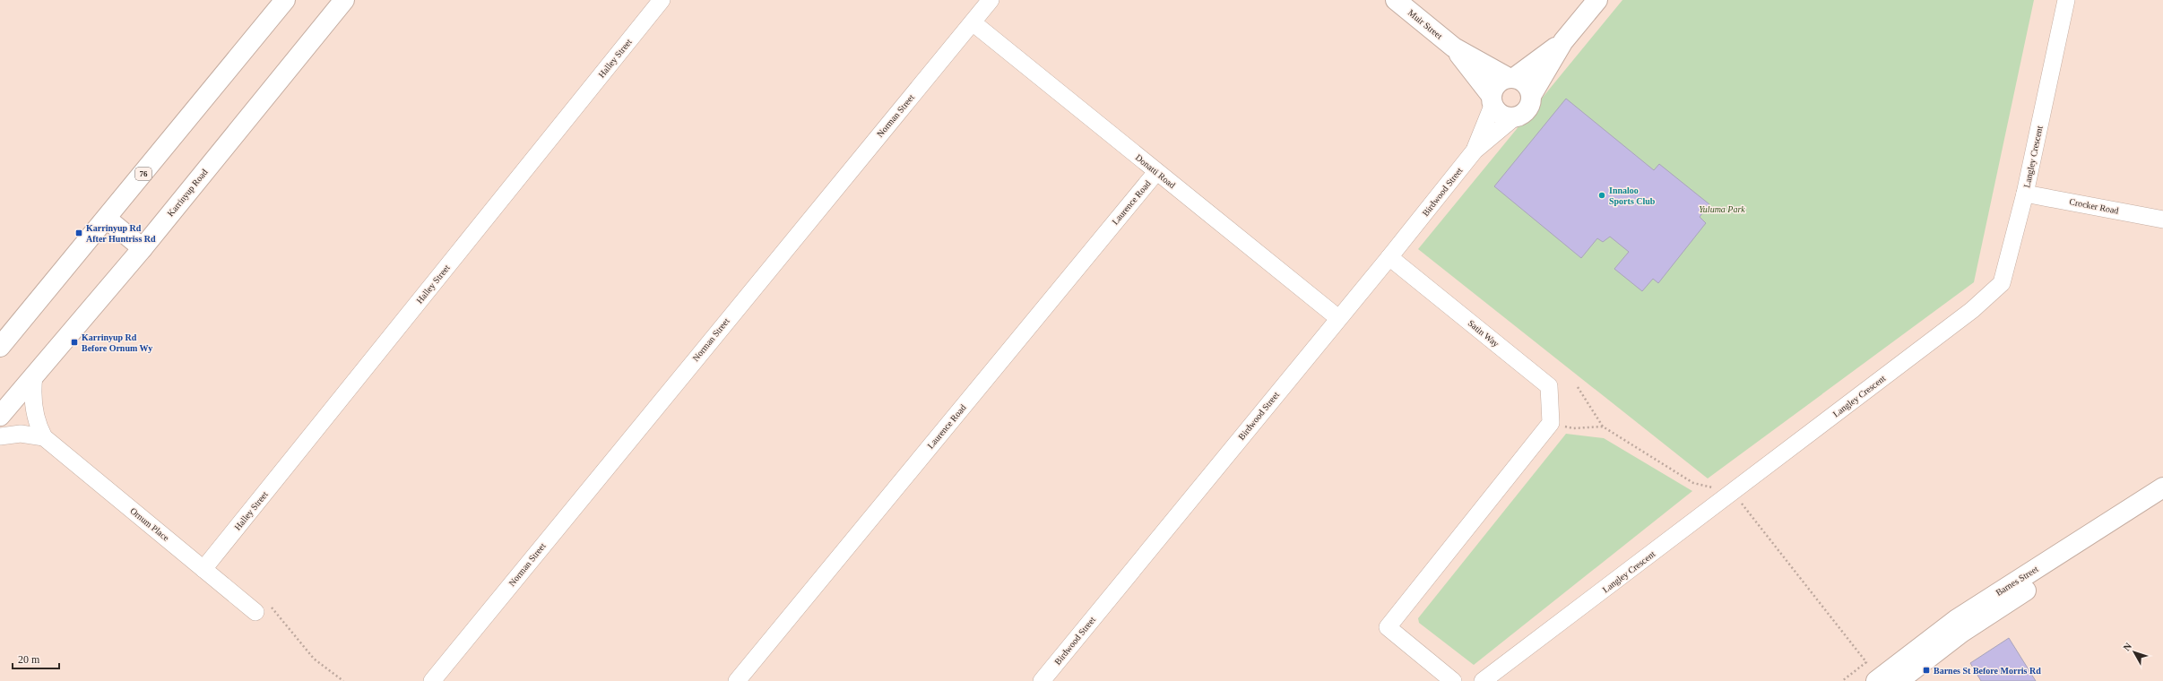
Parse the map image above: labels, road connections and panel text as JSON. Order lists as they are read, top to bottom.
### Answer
{
  "streets": {
    "main road": [
      "Muir Street",
      "76",
      "Karrinyup Road",
      "Barnes Street"
    ],
    "street": [
      "Halley Street",
      "Norman Street",
      "Langley Crescent",
      "Donatti Road",
      "Birdwood Street",
      "Laurence Road",
      "Crocker Road",
      "Satin Way",
      "Ornum Place"
    ]
  },
  "crossings": [
    ["Muir Street", "Birdwood Street"],
    ["Halley Street", "Ornum Place"],
    ["Norman Street", "Donatti Road"],
    ["Langley Crescent", "Crocker Road"],
    ["Donatti Road", "Birdwood Street"],
    ["Donatti Road", "Laurence Road"],
    ["Birdwood Street", "Satin Way"],
    ["Karrinyup Road", "Ornum Place"]
  ],
  "parks": ["Yuluma Park"],
  "places": {
    "other": ["Innaloo Sports Club"],
    "transit": ["Karrinyup Rd After Huntriss Rd", "Karrinyup Rd Before Ornum Wy", "Barnes St Before Morris Rd"]
  },
  "scale_bar": "20 m",
  "north": "top left"
}
